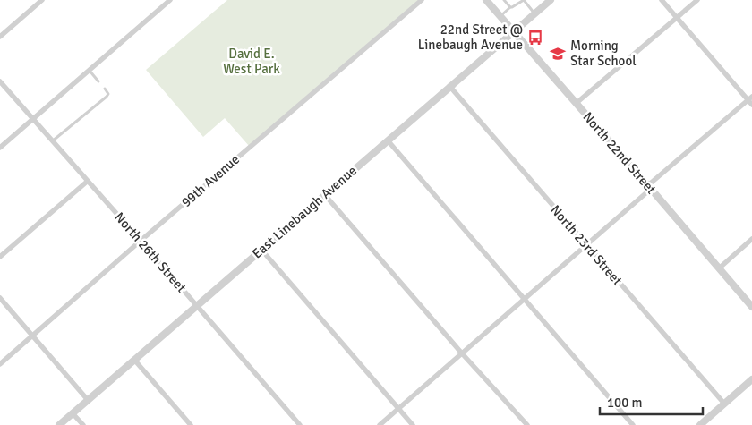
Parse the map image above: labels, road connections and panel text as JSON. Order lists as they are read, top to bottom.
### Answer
{
  "streets": {
    "street": [
      "North 22nd Street",
      "99th Avenue",
      "East Linebaugh Avenue",
      "North 23rd Street",
      "North 26th Street"
    ]
  },
  "crossings": [
    ["North 22nd Street", "East Linebaugh Avenue"],
    ["99th Avenue", "North 26th Street"],
    ["East Linebaugh Avenue", "North 23rd Street"],
    ["East Linebaugh Avenue", "North 26th Street"]
  ],
  "parks": ["David E. West Park"],
  "places": {
    "bus stop": ["22nd Street @ Linebaugh Avenue"],
    "school or university": ["Morning Star School"]
  },
  "scale_bar": "100 m"
}
